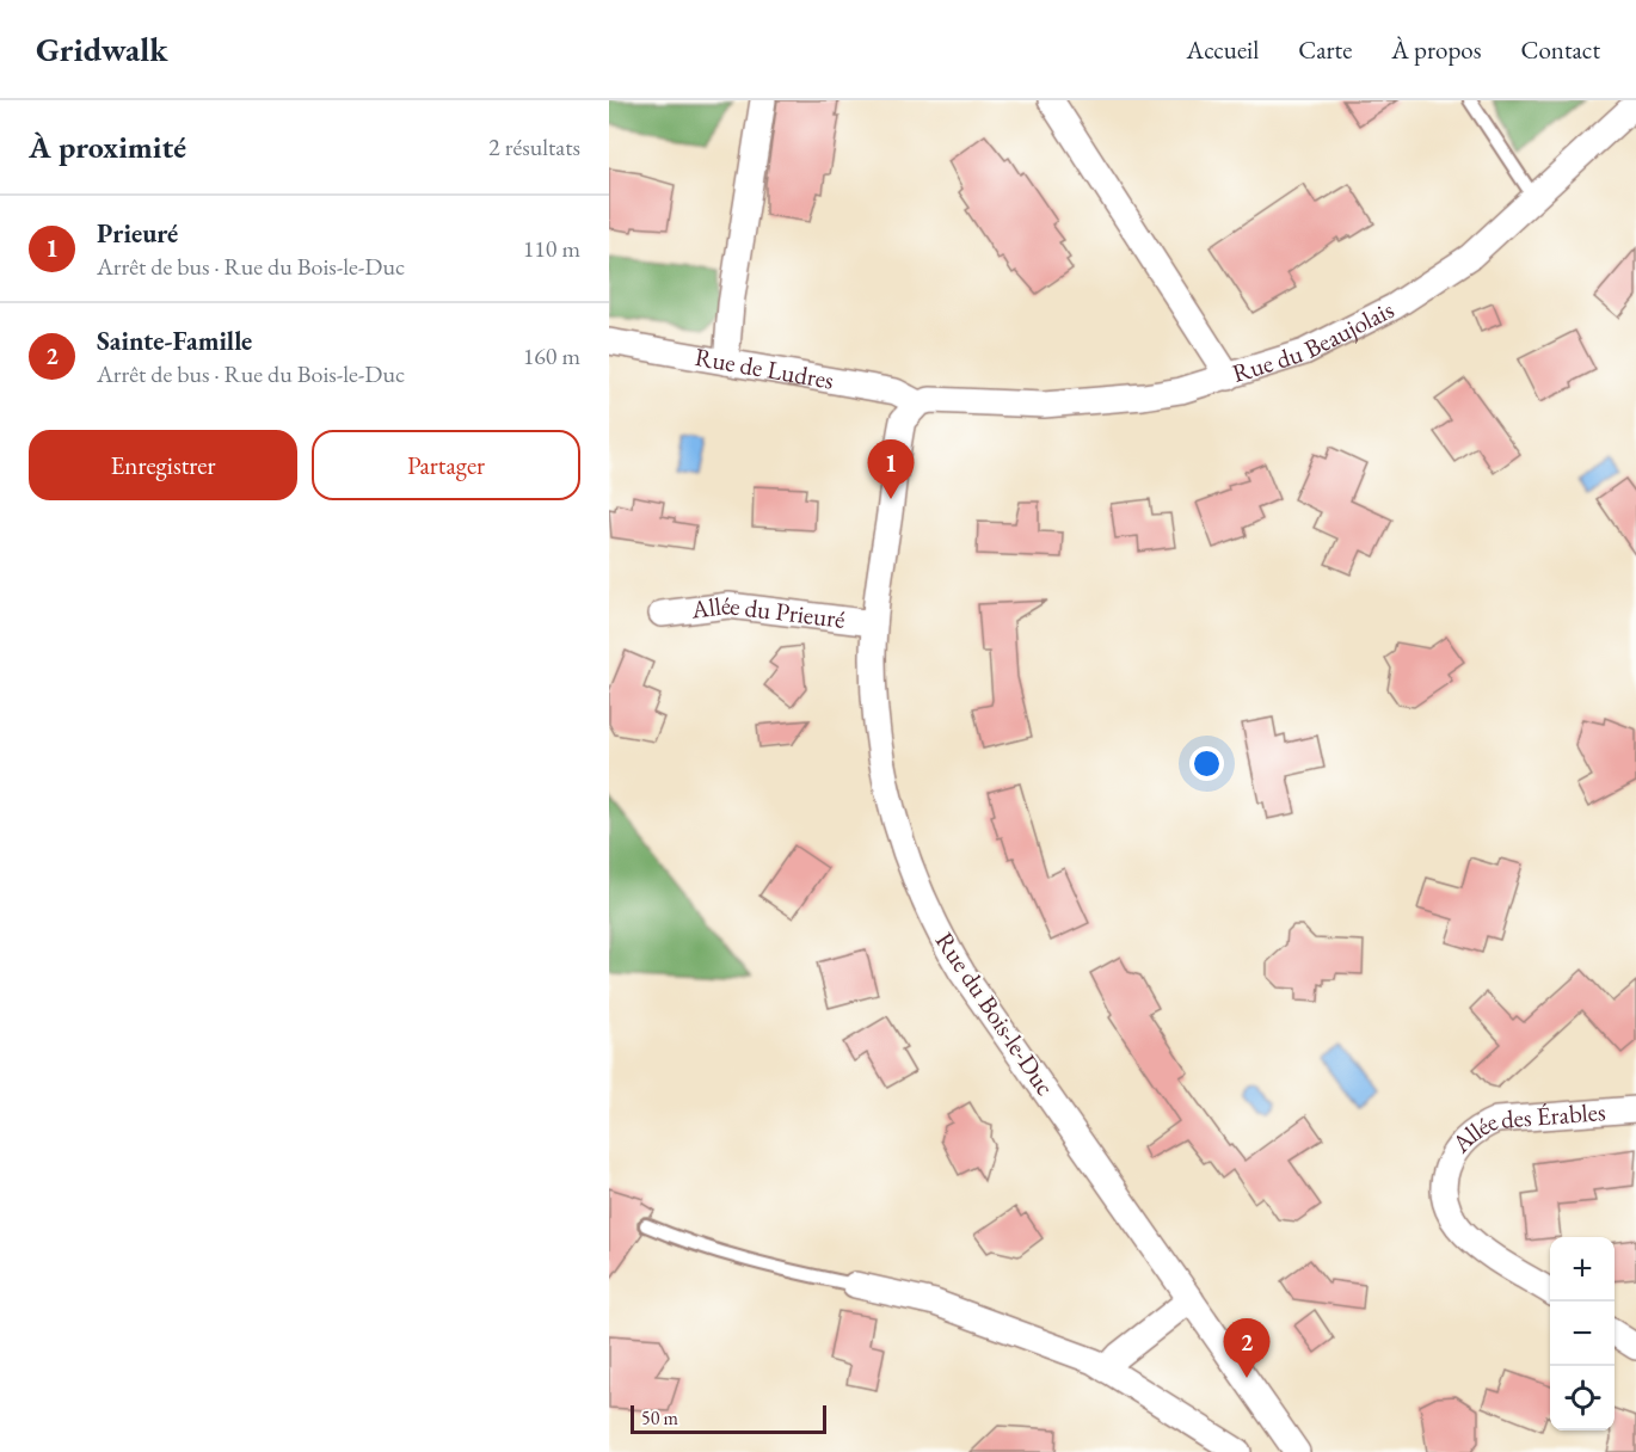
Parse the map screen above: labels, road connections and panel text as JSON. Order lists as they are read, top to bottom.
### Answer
{
  "streets": {
    "street": [
      "Rue du Beaujolais",
      "Rue de Ludres",
      "Allée du Prieuré",
      "Rue du Bois-le-Duc",
      "Allée des Érables"
    ]
  },
  "crossings": [
    ["Rue du Beaujolais", "Rue de Ludres"],
    ["Rue du Beaujolais", "Rue du Bois-le-Duc"],
    ["Rue de Ludres", "Rue du Bois-le-Duc"],
    ["Allée du Prieuré", "Rue du Bois-le-Duc"]
  ],
  "scale_bar": "50 m",
  "page": {
    "header": "Gridwalk",
    "nav": [
      "Accueil",
      "Carte",
      "À propos",
      "Contact"
    ],
    "heading": ["À proximité", "2 résultats"],
    "list": [
      {
        "mark": "1",
        "name": "Prieuré",
        "note": "Arrêt de bus · Rue du Bois-le-Duc",
        "value": "110 m"
      },
      {
        "mark": "2",
        "name": "Sainte-Famille",
        "note": "Arrêt de bus · Rue du Bois-le-Duc",
        "value": "160 m"
      }
    ],
    "buttons": ["Enregistrer", "Partager"],
    "pins": ["1", "2"],
    "map_buttons": ["+", "−"],
    "scale": "50 m"
  }
}
